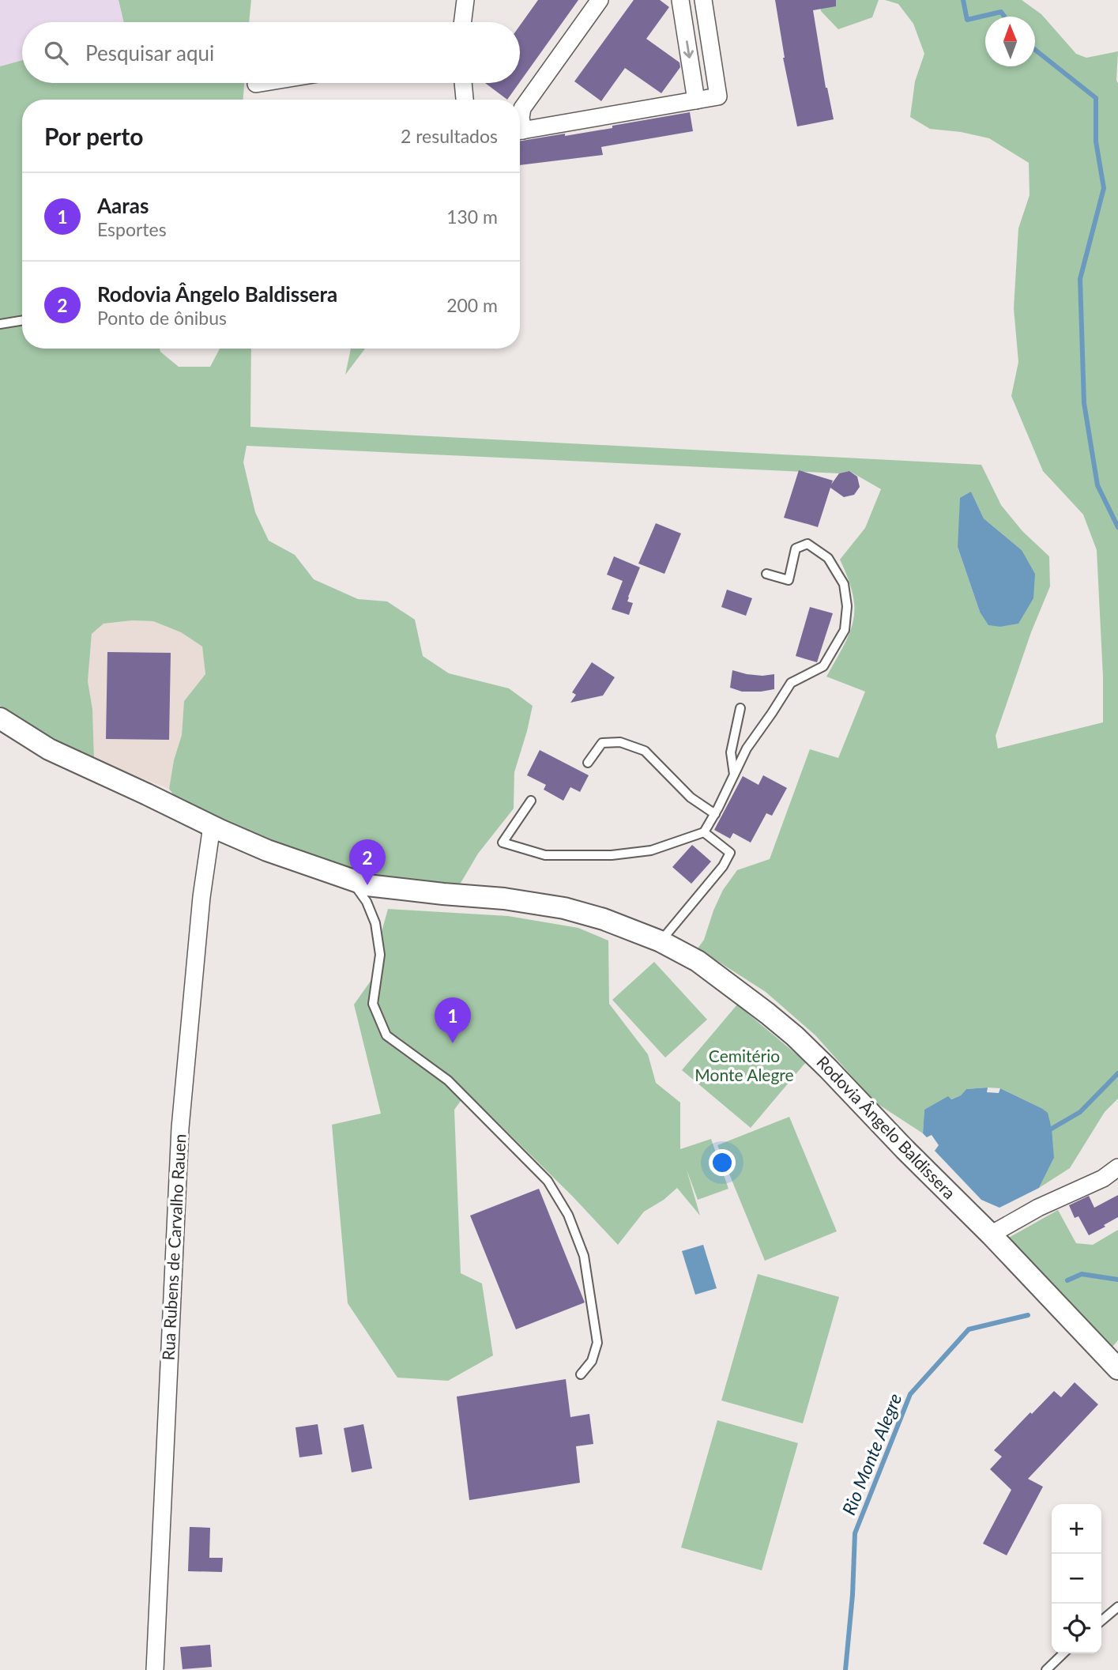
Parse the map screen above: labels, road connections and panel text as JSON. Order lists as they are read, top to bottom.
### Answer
{
  "streets": {
    "street": ["Rodovia Ângelo Baldissera", "Rua Rubens de Carvalho Rauen"]
  },
  "crossings": [
    ["Rodovia Ângelo Baldissera", "Rua Rubens de Carvalho Rauen"]
  ],
  "water": ["Rio Monte Alegre"],
  "parks": ["Cemitério Monte Alegre"],
  "north": "top",
  "page": {
    "search": "Pesquisar aqui",
    "heading": ["Por perto", "2 resultados"],
    "list": [
      {
        "mark": "1",
        "name": "Aaras",
        "note": "Esportes",
        "value": "130 m"
      },
      {
        "mark": "2",
        "name": "Rodovia Ângelo Baldissera",
        "note": "Ponto de ônibus",
        "value": "200 m"
      }
    ],
    "pins": ["2", "1"],
    "map_buttons": ["+", "−"]
  }
}
